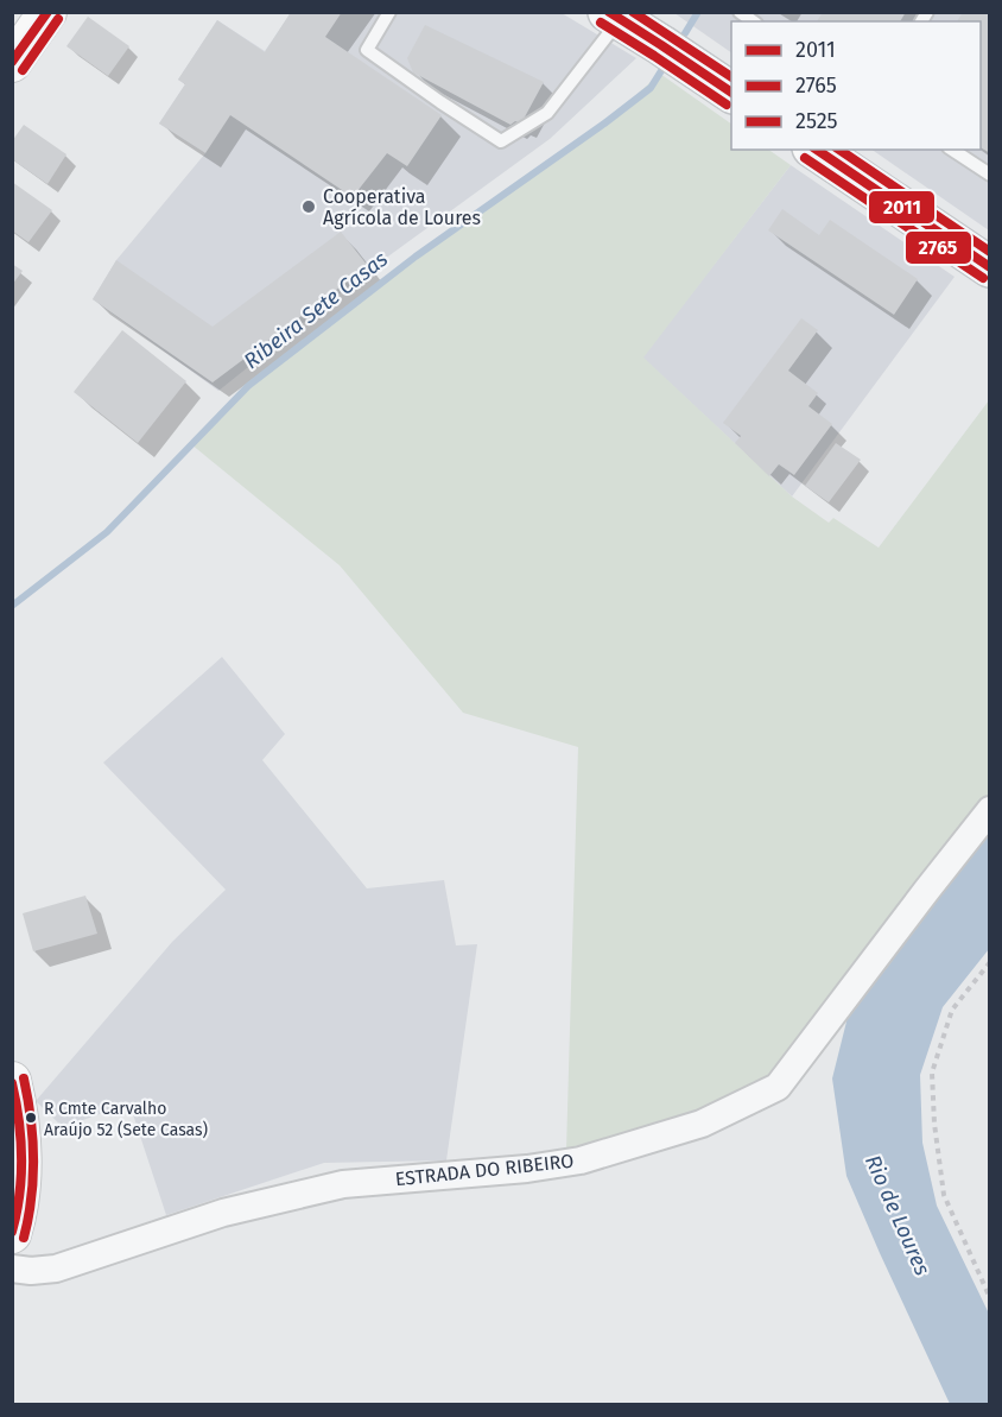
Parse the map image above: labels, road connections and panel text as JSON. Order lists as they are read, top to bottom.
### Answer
{
  "streets": {
    "street": ["ESTRADA DO RIBEIRO"]
  },
  "water": ["Ribeira Sete Casas", "Rio de Loures"],
  "places": ["Cooperativa Agrícola de Loures", "R Cmte Carvalho Araújo 52 (Sete Casas)"],
  "lines": ["transit line 2011", "transit line 2525", "transit line 2765"],
  "legend": ["2011", "2765", "2525"]
}
